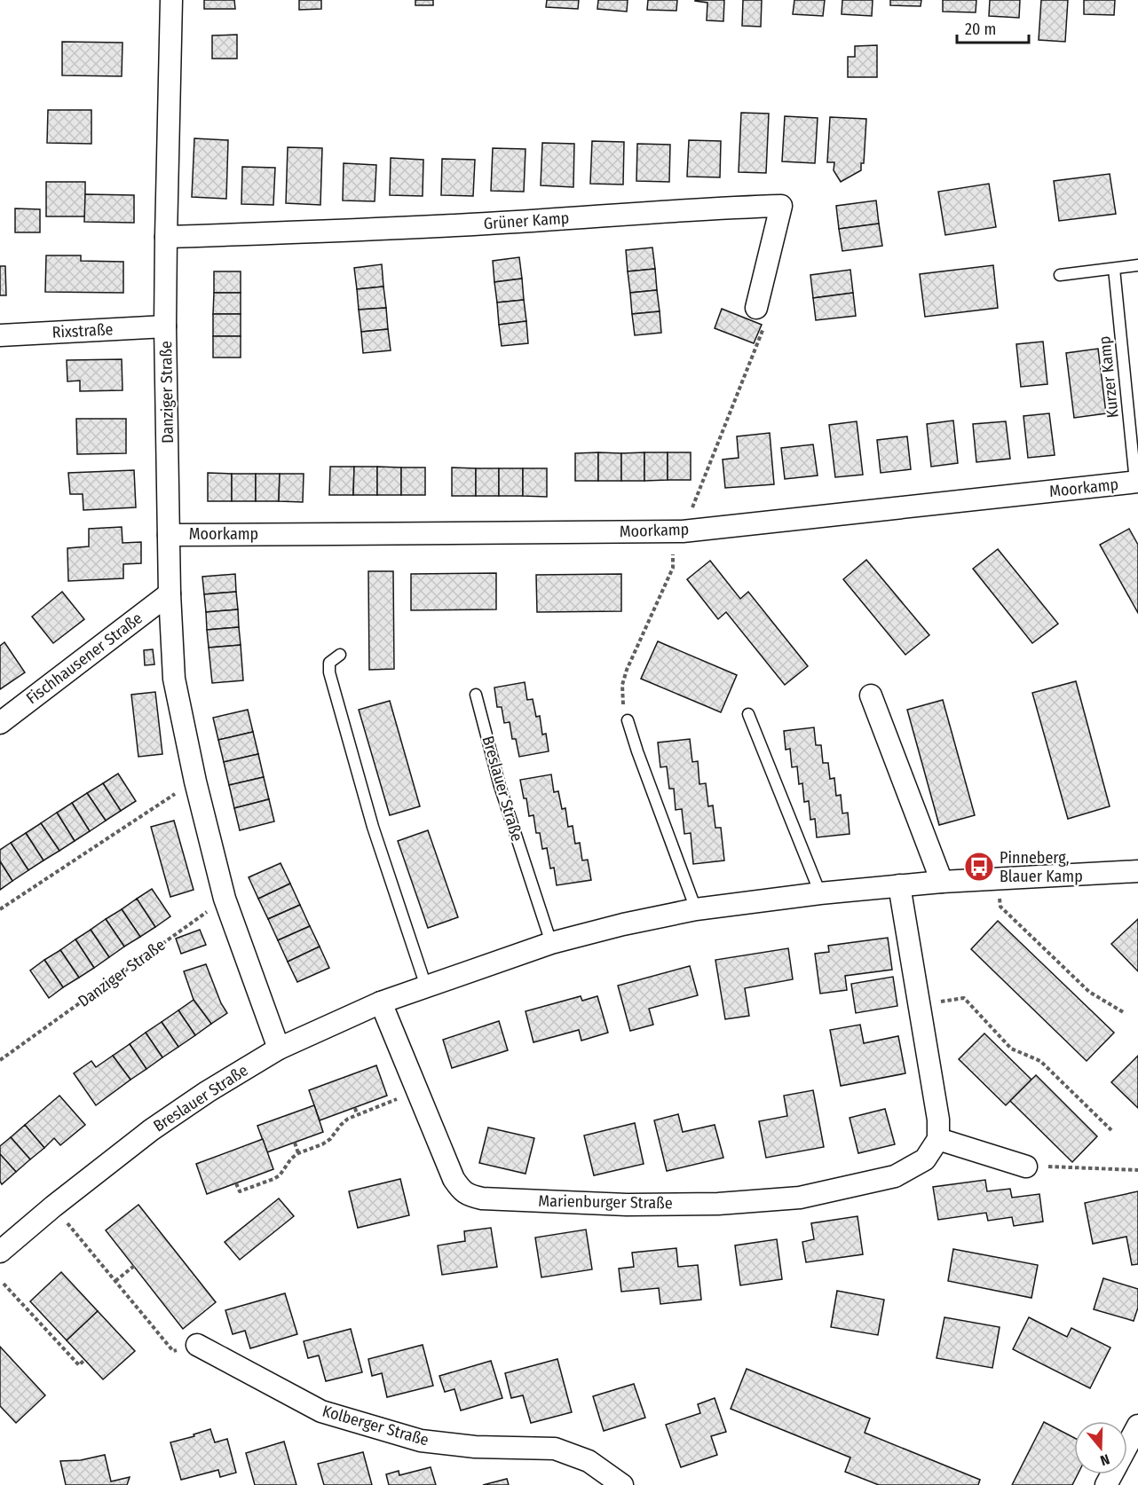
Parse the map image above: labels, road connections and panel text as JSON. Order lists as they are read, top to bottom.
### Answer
{
  "streets": {
    "street": [
      "Grüner Kamp",
      "Rixstraße",
      "Danziger Straße",
      "Moorkamp",
      "Fischhausener Straße",
      "Breslauer Straße",
      "Marienburger Straße",
      "Kolberger Straße"
    ],
    "lane": ["Kurzer Kamp"]
  },
  "crossings": [
    ["Grüner Kamp", "Danziger Straße"],
    ["Rixstraße", "Danziger Straße"],
    ["Kurzer Kamp", "Moorkamp"],
    ["Danziger Straße", "Moorkamp"],
    ["Danziger Straße", "Fischhausener Straße"],
    ["Danziger Straße", "Breslauer Straße"],
    ["Breslauer Straße", "Marienburger Straße"]
  ],
  "places": {
    "bus stop": ["Pinneberg, Blauer Kamp"]
  },
  "scale_bar": "20 m",
  "north": "bottom"
}
